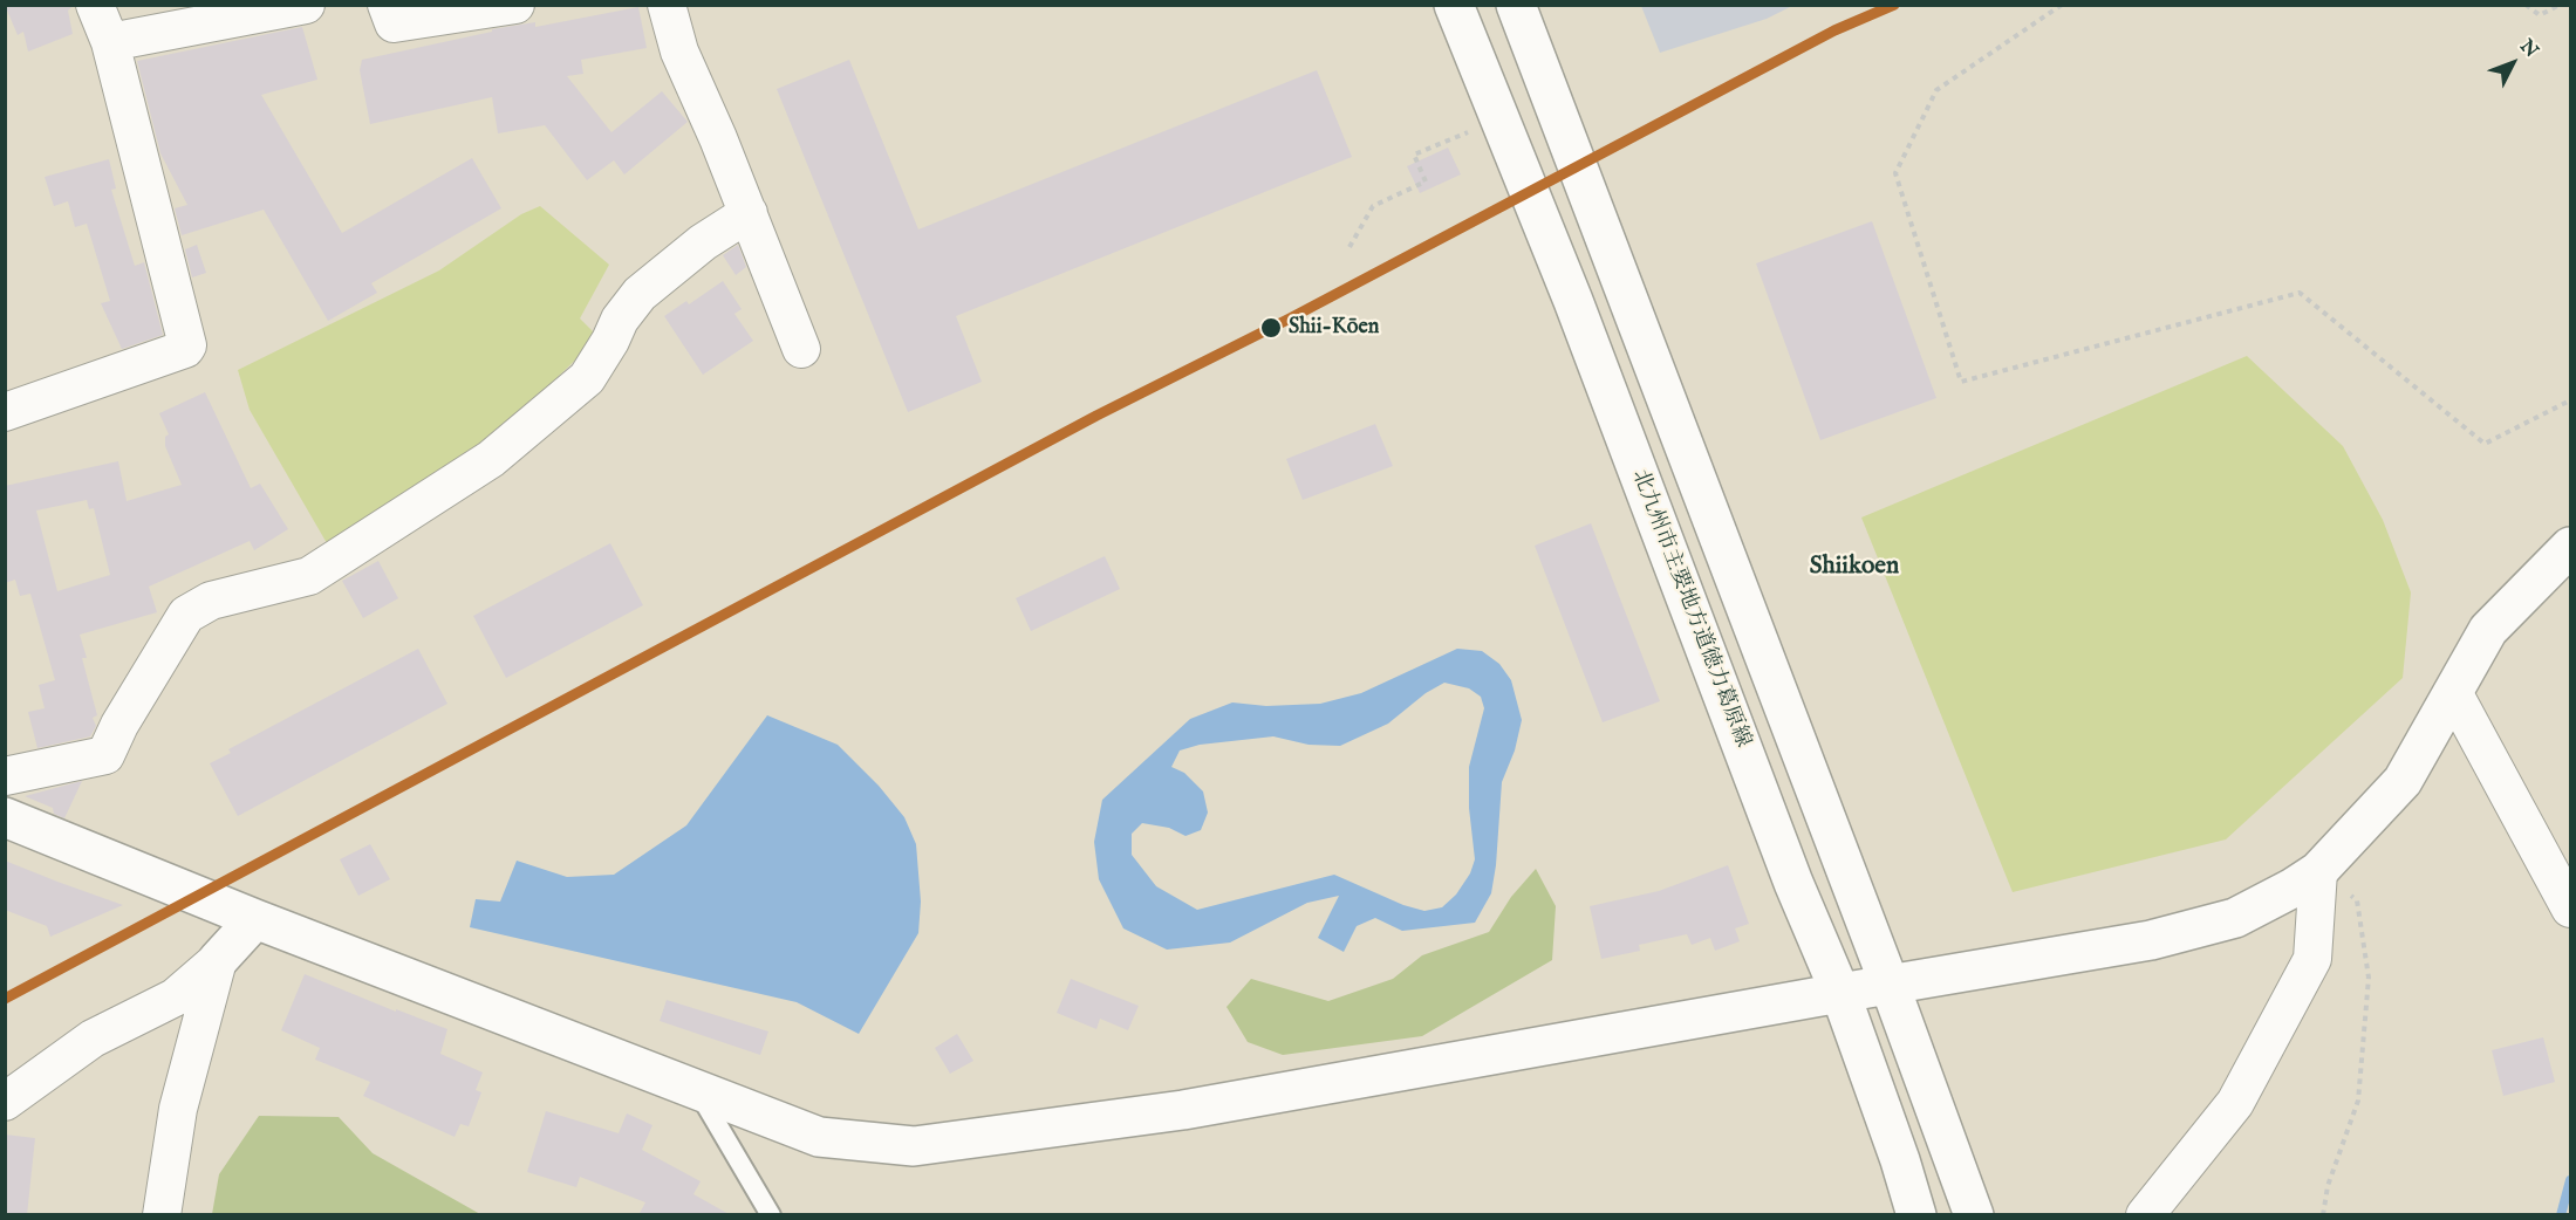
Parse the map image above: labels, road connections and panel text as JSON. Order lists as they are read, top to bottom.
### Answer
{
  "streets": {
    "street": ["北九州市主要地方道徳力葛原線"]
  },
  "districts": ["Shiikoen"],
  "places": ["Shii-Kōen"],
  "north": "top right"
}
